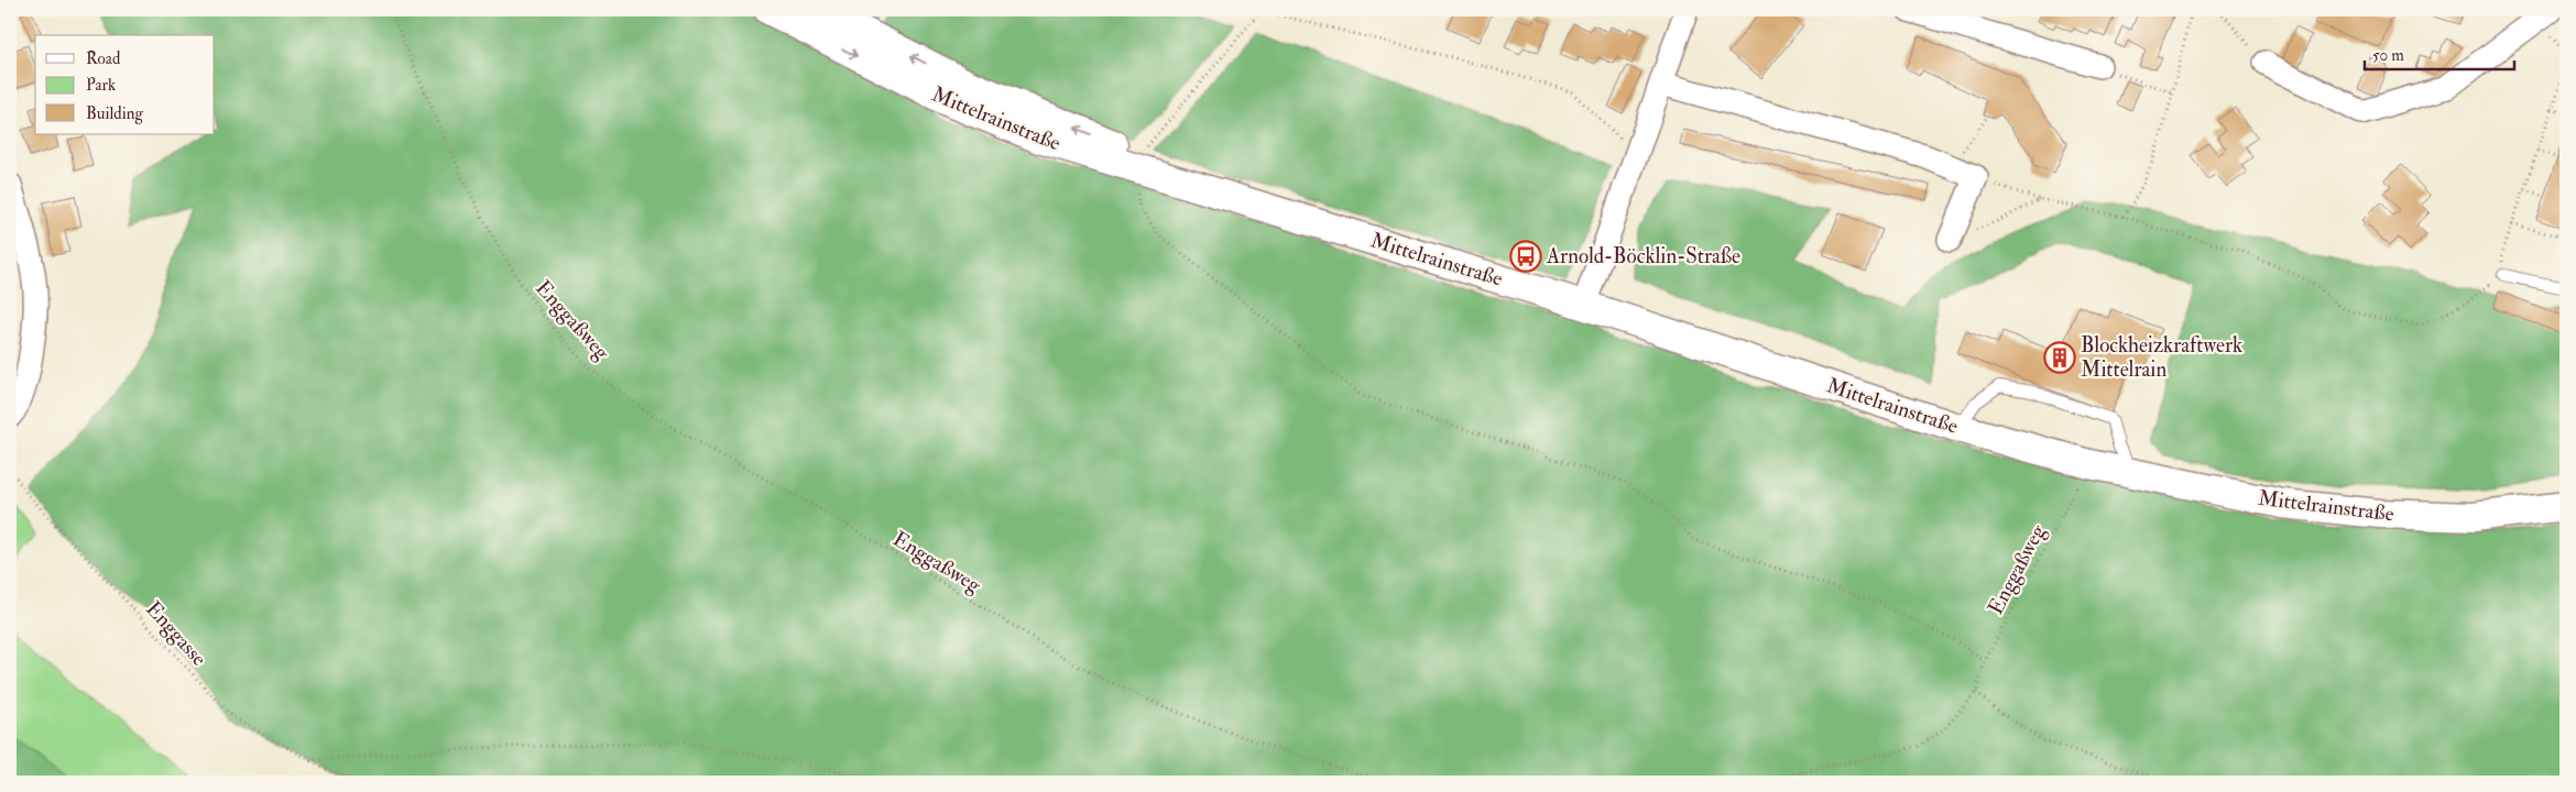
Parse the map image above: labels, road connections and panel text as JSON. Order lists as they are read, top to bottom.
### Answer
{
  "streets": {
    "street": ["Mittelrainstraße"],
    "path": ["Enggaßweg", "Enggasse"]
  },
  "crossings": [
    ["Mittelrainstraße", "Enggaßweg"]
  ],
  "places": {
    "bus stop": ["Arnold-Böcklin-Straße"],
    "building": ["Blockheizkraftwerk Mittelrain"]
  },
  "legend": ["Road", "Park", "Building"],
  "scale_bar": "50 m"
}
